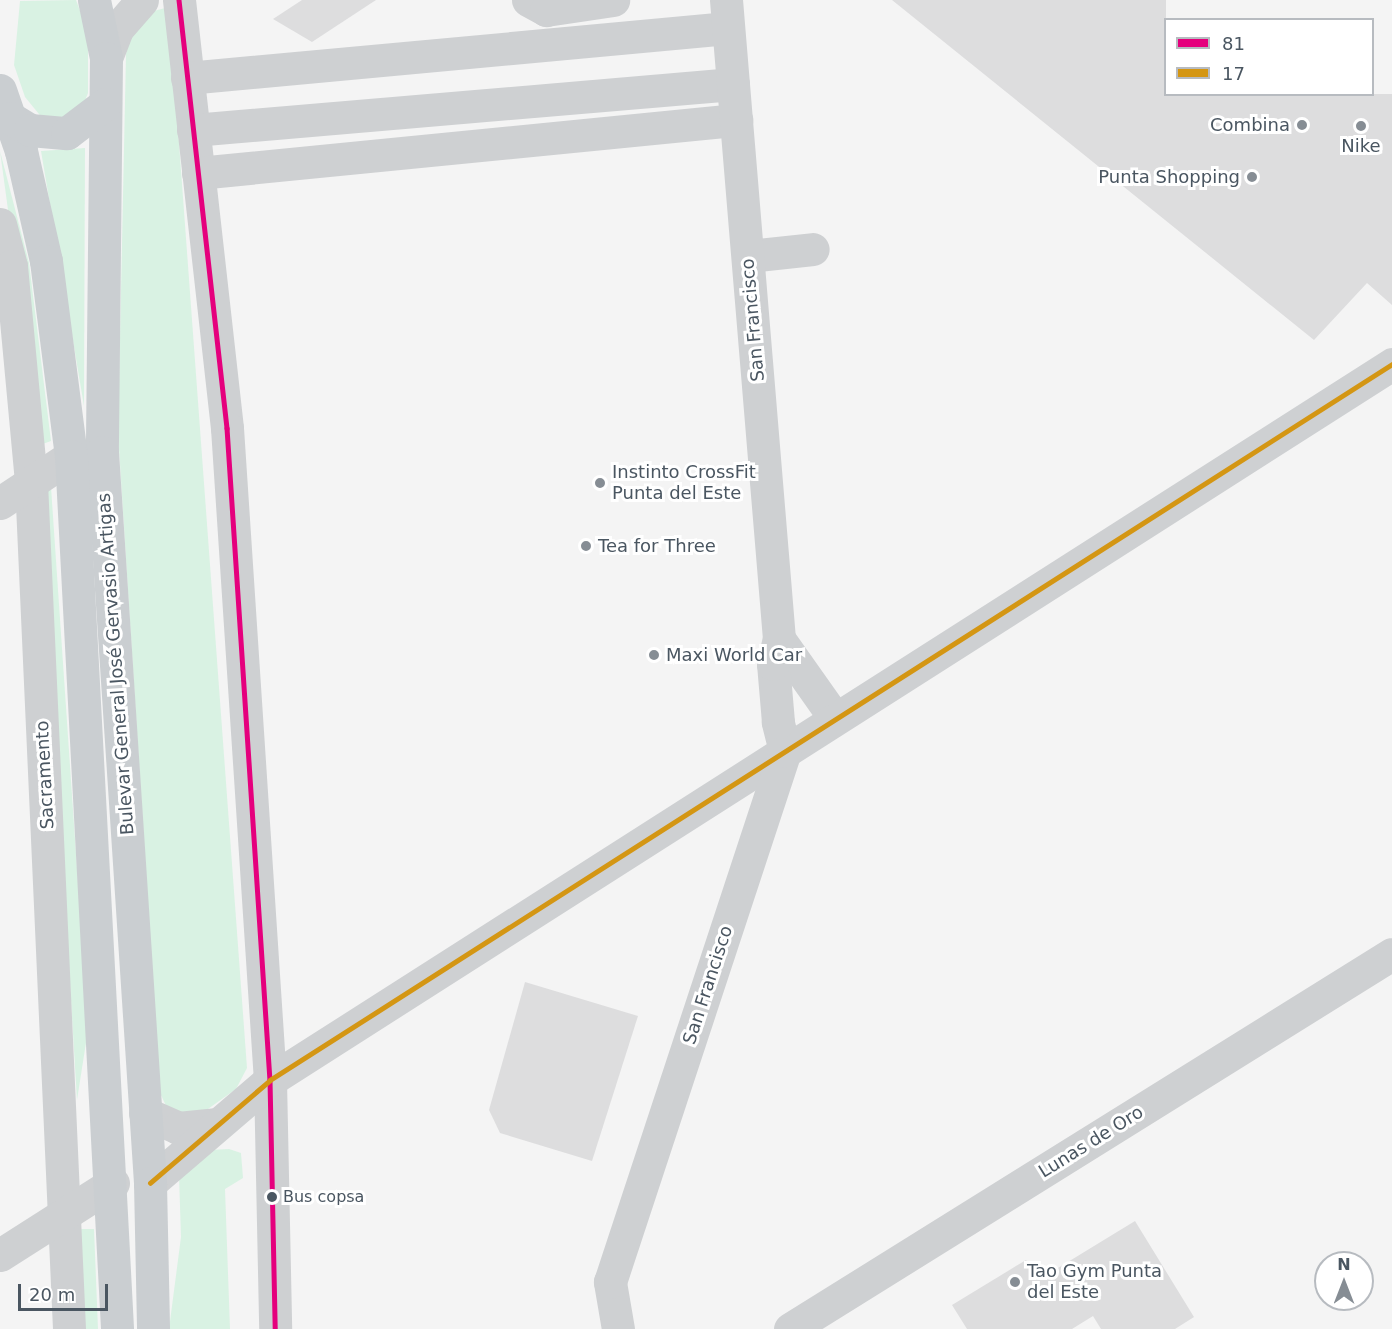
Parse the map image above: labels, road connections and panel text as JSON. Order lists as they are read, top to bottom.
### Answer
{
  "streets": {
    "main road": ["Bulevar General José Gervasio Artigas"],
    "street": ["San Francisco", "Sacramento", "Lunas de Oro"]
  },
  "places": [
    "Combina",
    "Nike",
    "Punta Shopping",
    "Instinto CrossFit Punta del Este",
    "Tea for Three",
    "Maxi World Car",
    "Bus copsa",
    "Tao Gym Punta del Este"
  ],
  "lines": ["transit line 81", "transit line 17"],
  "legend": ["81", "17"],
  "scale_bar": "20 m",
  "north": "top"
}
